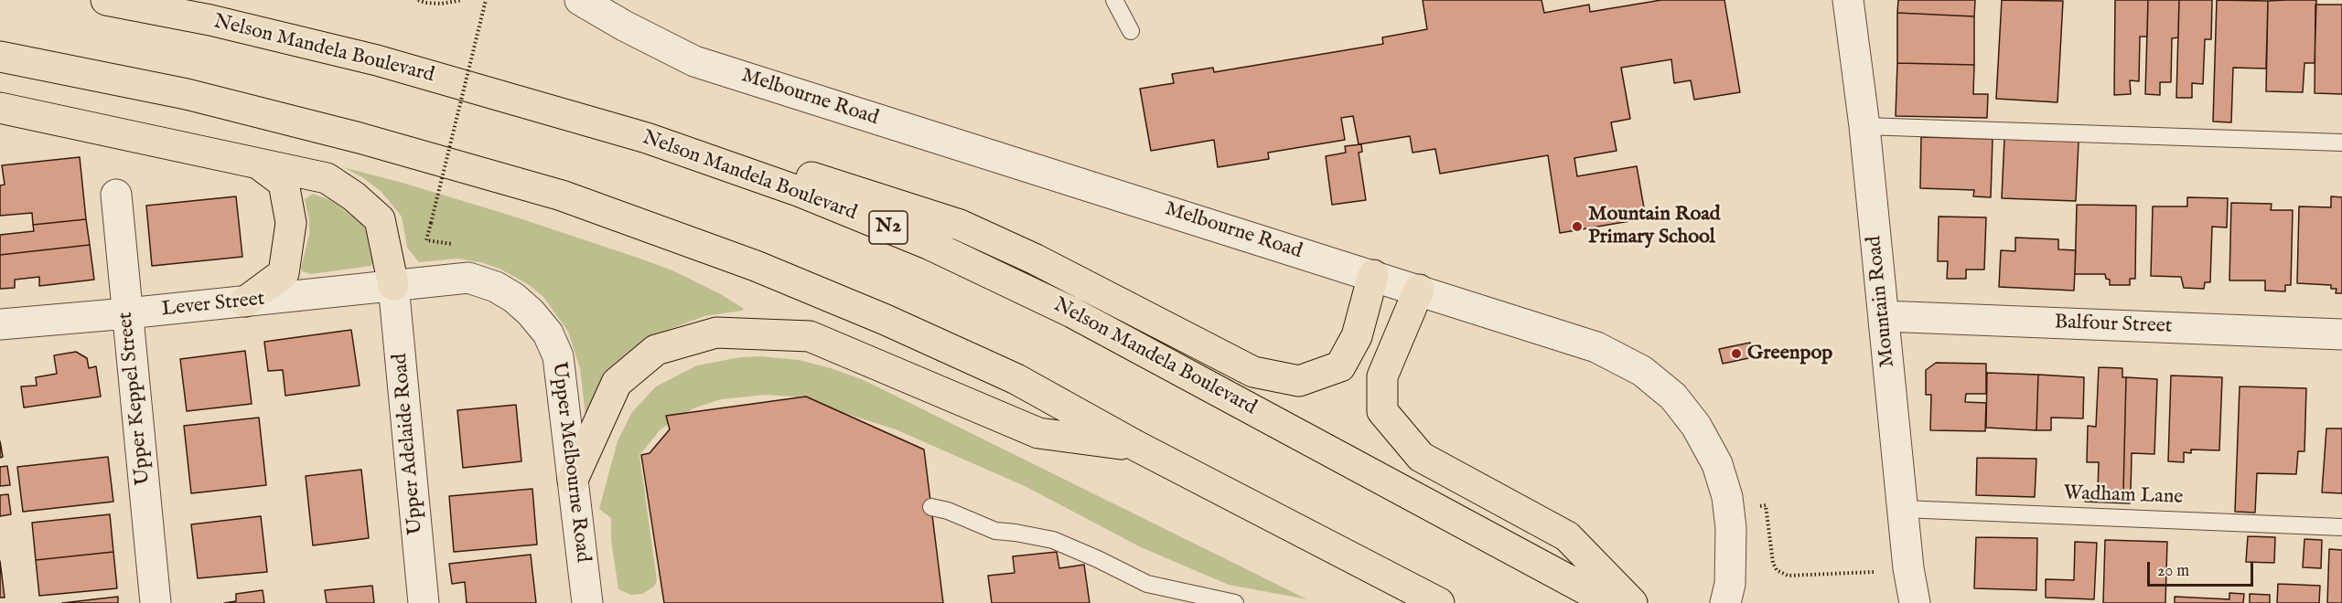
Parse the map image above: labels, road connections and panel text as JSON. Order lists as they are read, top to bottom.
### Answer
{
  "streets": {
    "highway": ["Nelson Mandela Boulevard", "N2"],
    "street": [
      "Melbourne Road",
      "Mountain Road",
      "Lever Street",
      "Balfour Street",
      "Upper Keppel Street",
      "Upper Adelaide Road",
      "Upper Melbourne Road"
    ],
    "lane": ["Wadham Lane"]
  },
  "crossings": [
    ["Mountain Road", "Balfour Street"],
    ["Mountain Road", "Wadham Lane"],
    ["Lever Street", "Upper Keppel Street"],
    ["Lever Street", "Upper Adelaide Road"],
    ["Lever Street", "Upper Melbourne Road"],
    ["Upper Adelaide Road", "Upper Melbourne Road"]
  ],
  "places": ["Mountain Road Primary School", "Greenpop"],
  "scale_bar": "20 m"
}
